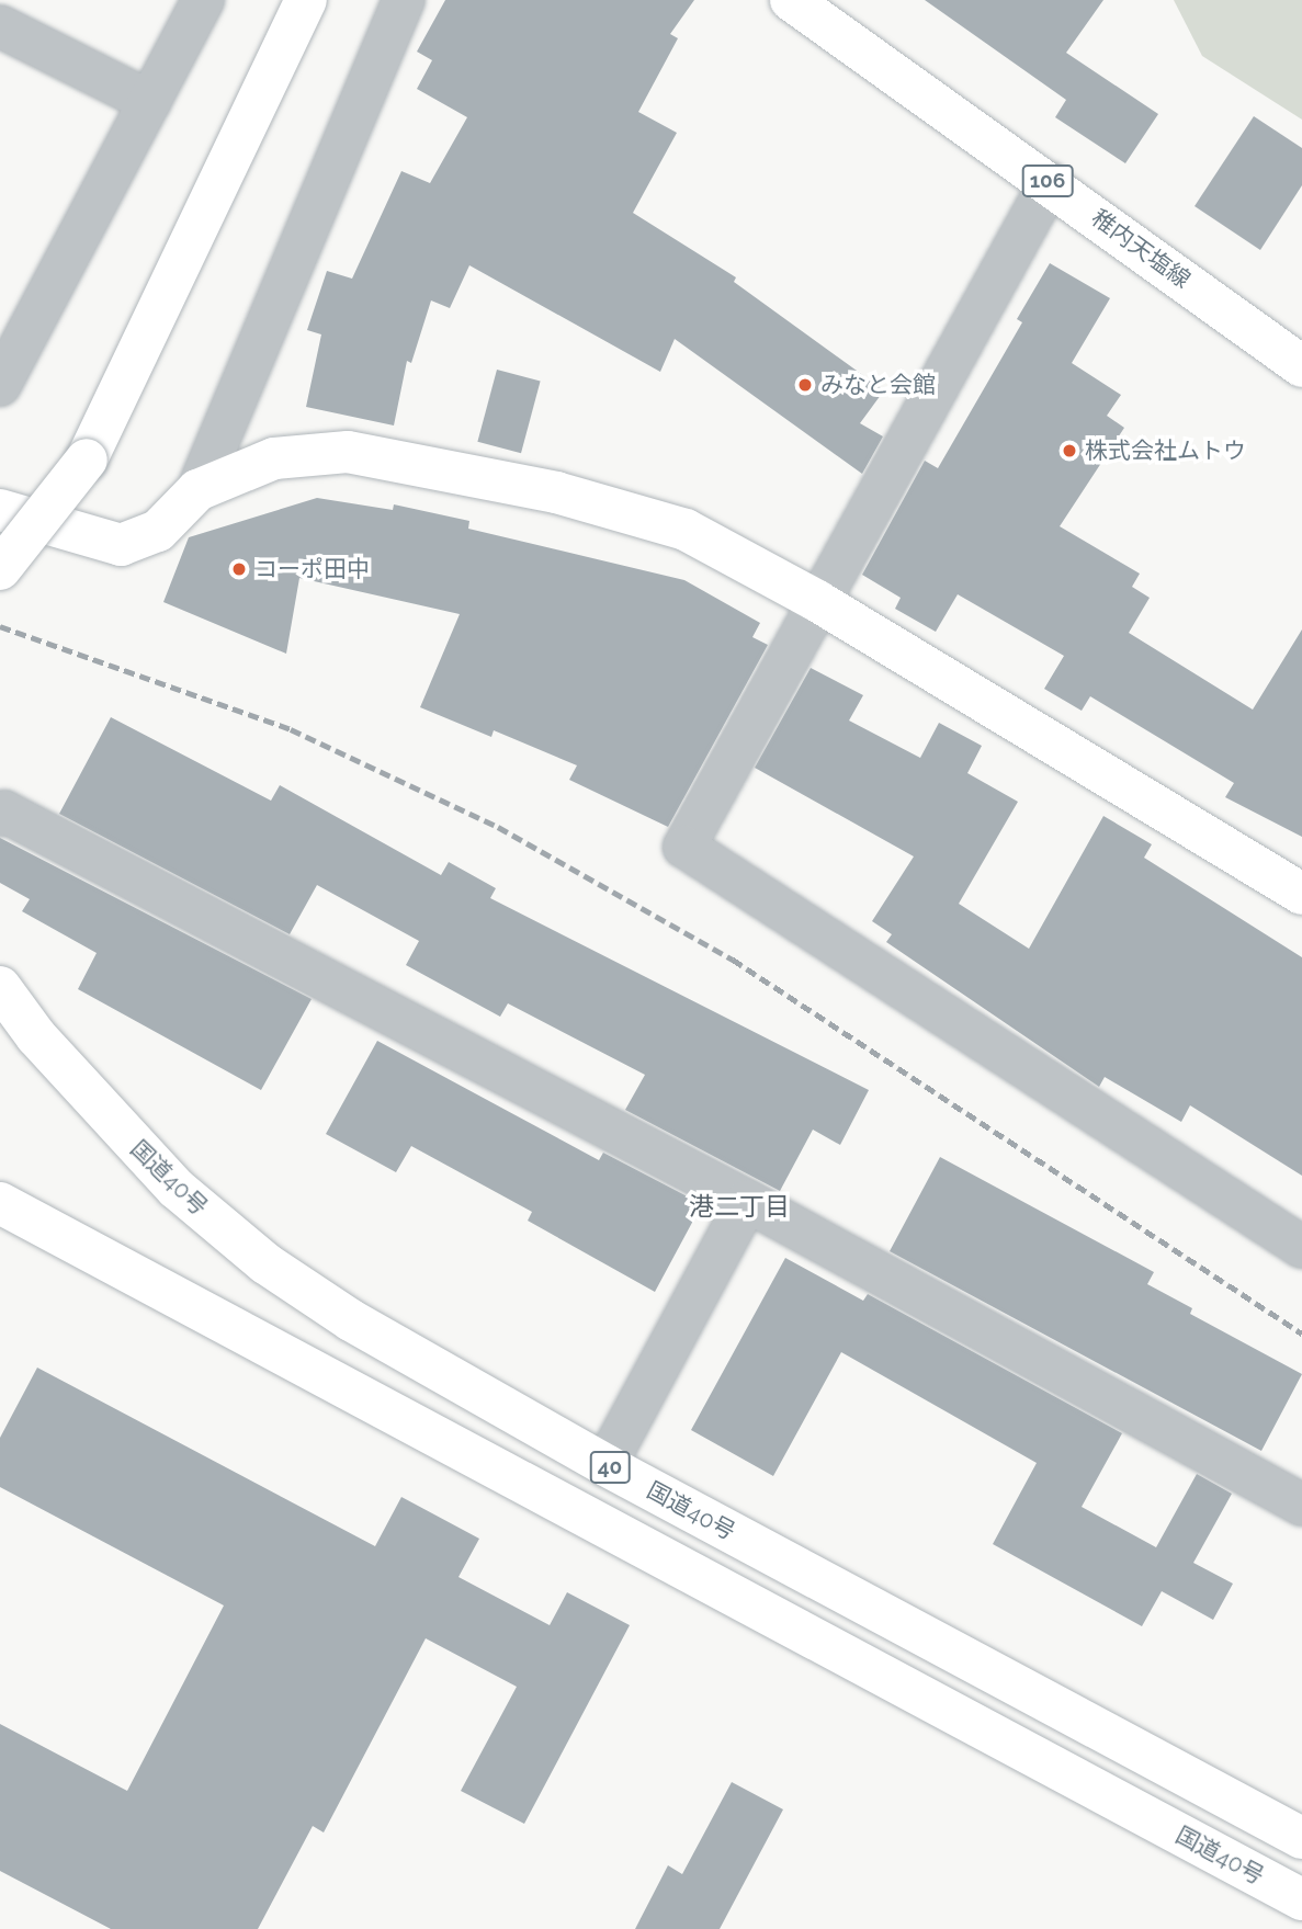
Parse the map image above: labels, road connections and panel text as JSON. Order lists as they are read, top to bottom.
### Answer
{
  "streets": {
    "main road": [
      "106",
      "稚内天塩線",
      "国道40号",
      "40"
    ]
  },
  "districts": ["港二丁目"],
  "places": ["みなと会館", "株式会社ムトウ", "コーポ田中"]
}
